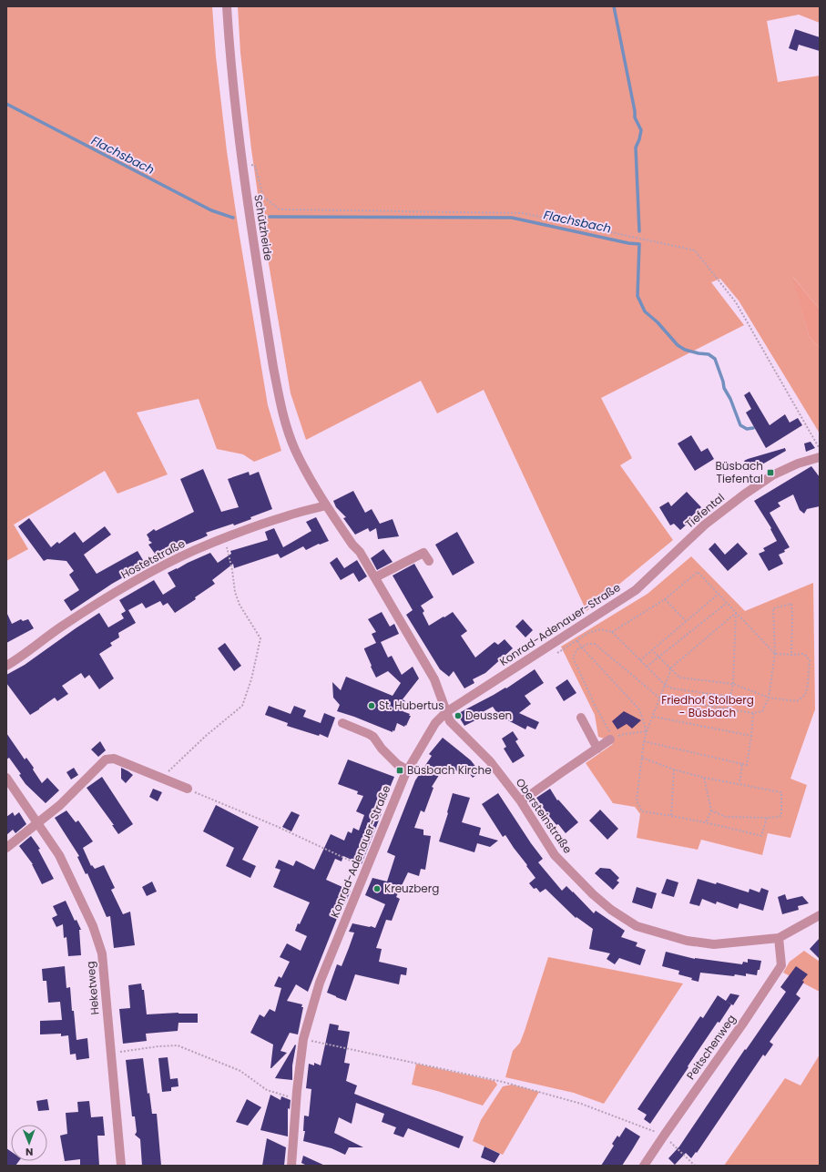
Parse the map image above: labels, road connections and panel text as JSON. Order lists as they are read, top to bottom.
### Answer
{
  "streets": {
    "street": [
      "Schützheide",
      "Tiefental",
      "Hostetstraße",
      "Konrad-Adenauer-Straße",
      "Obersteinstraße",
      "Heketweg",
      "Peitschenweg"
    ]
  },
  "crossings": [
    ["Schützheide", "Hostetstraße"],
    ["Tiefental", "Konrad-Adenauer-Straße"],
    ["Konrad-Adenauer-Straße", "Obersteinstraße"],
    ["Obersteinstraße", "Peitschenweg"]
  ],
  "water": ["Flachsbach"],
  "parks": ["Friedhof Stolberg - Büsbach"],
  "places": {
    "transit": ["Büsbach Tiefental", "Büsbach Kirche"],
    "other": ["St. Hubertus", "Deussen", "Kreuzberg"]
  },
  "north": "bottom"
}
